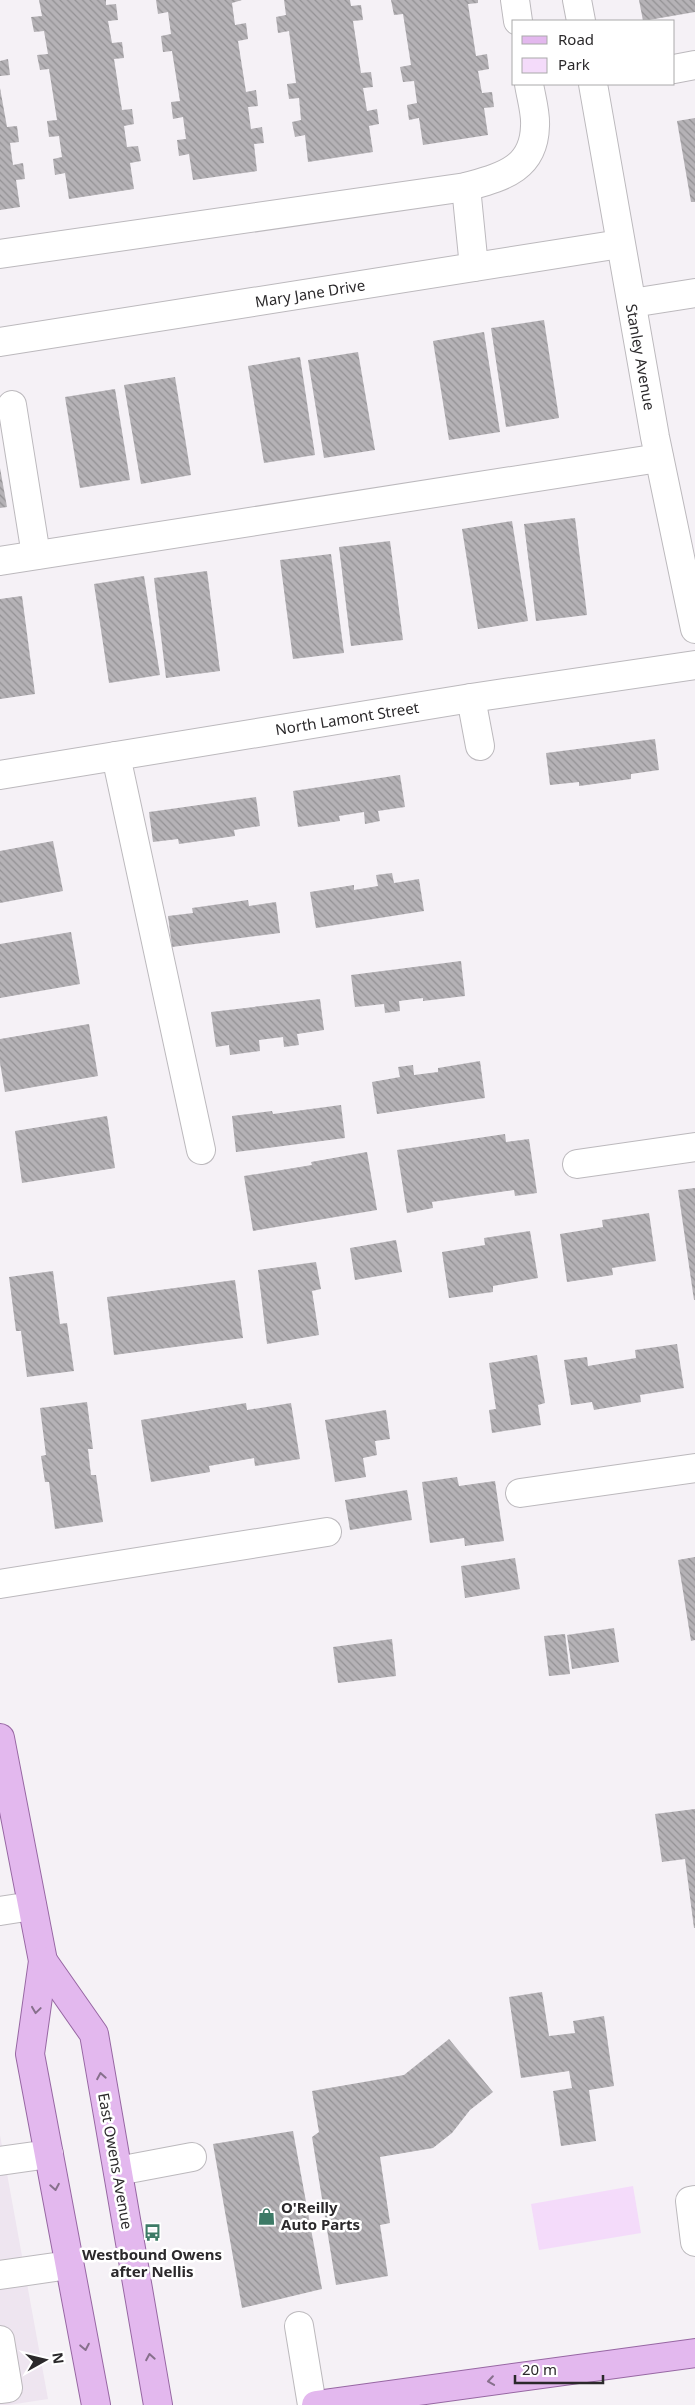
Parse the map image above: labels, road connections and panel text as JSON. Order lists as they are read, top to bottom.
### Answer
{
  "streets": {
    "main road": ["East Owens Avenue"],
    "street": ["Mary Jane Drive", "Stanley Avenue", "North Lamont Street"]
  },
  "crossings": [
    ["Mary Jane Drive", "Stanley Avenue"]
  ],
  "places": {
    "shop": ["O'Reilly Auto Parts"],
    "bus stop": ["Westbound Owens after Nellis"]
  },
  "legend": ["Road", "Park"],
  "scale_bar": "20 m",
  "north": "right"
}
